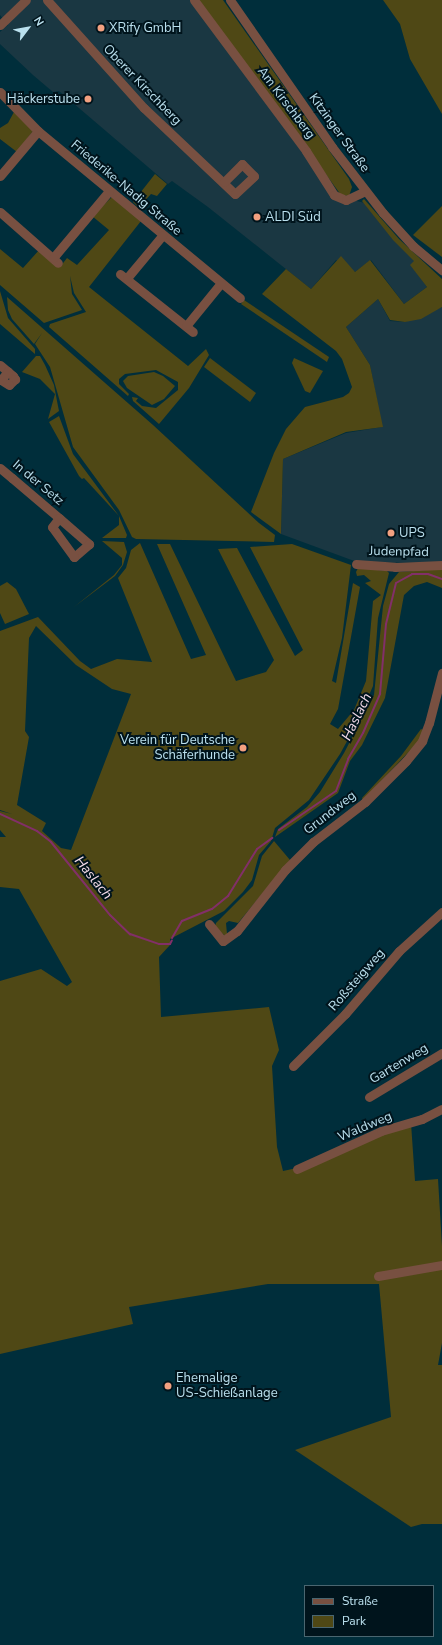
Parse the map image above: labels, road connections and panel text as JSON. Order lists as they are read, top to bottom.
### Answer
{
  "streets": {
    "street": [
      "Oberer Kirschberg",
      "Am Kirschberg",
      "Kitzinger Straße",
      "Friederike-Nadig Straße",
      "In der Setz",
      "Judenpfad",
      "Grundweg",
      "Roßsteigweg",
      "Gartenweg",
      "Waldweg"
    ]
  },
  "crossings": [
    ["Am Kirschberg", "Kitzinger Straße"]
  ],
  "water": ["Haslach"],
  "places": [
    "XRify GmbH",
    "Häckerstube",
    "ALDI Süd",
    "UPS",
    "Verein für Deutsche Schäferhunde",
    "Ehemalige US-Schießanlage"
  ],
  "legend": ["Straße", "Park"],
  "north": "top right"
}
